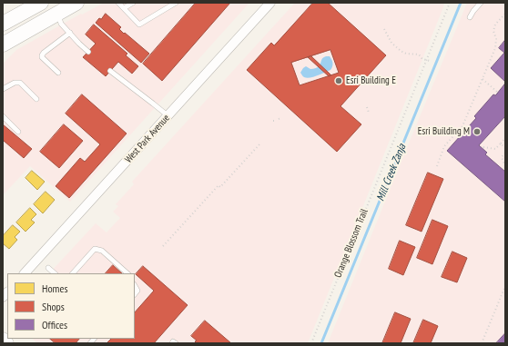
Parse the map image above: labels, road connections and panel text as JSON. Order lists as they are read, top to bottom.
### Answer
{
  "streets": {
    "street": ["West Park Avenue"],
    "path": ["Orange Blossom Trail"]
  },
  "water": ["Mill Creek Zanja"],
  "places": ["Esri Building E", "Esri Building M"],
  "legend": ["Homes", "Shops", "Offices"]
}
